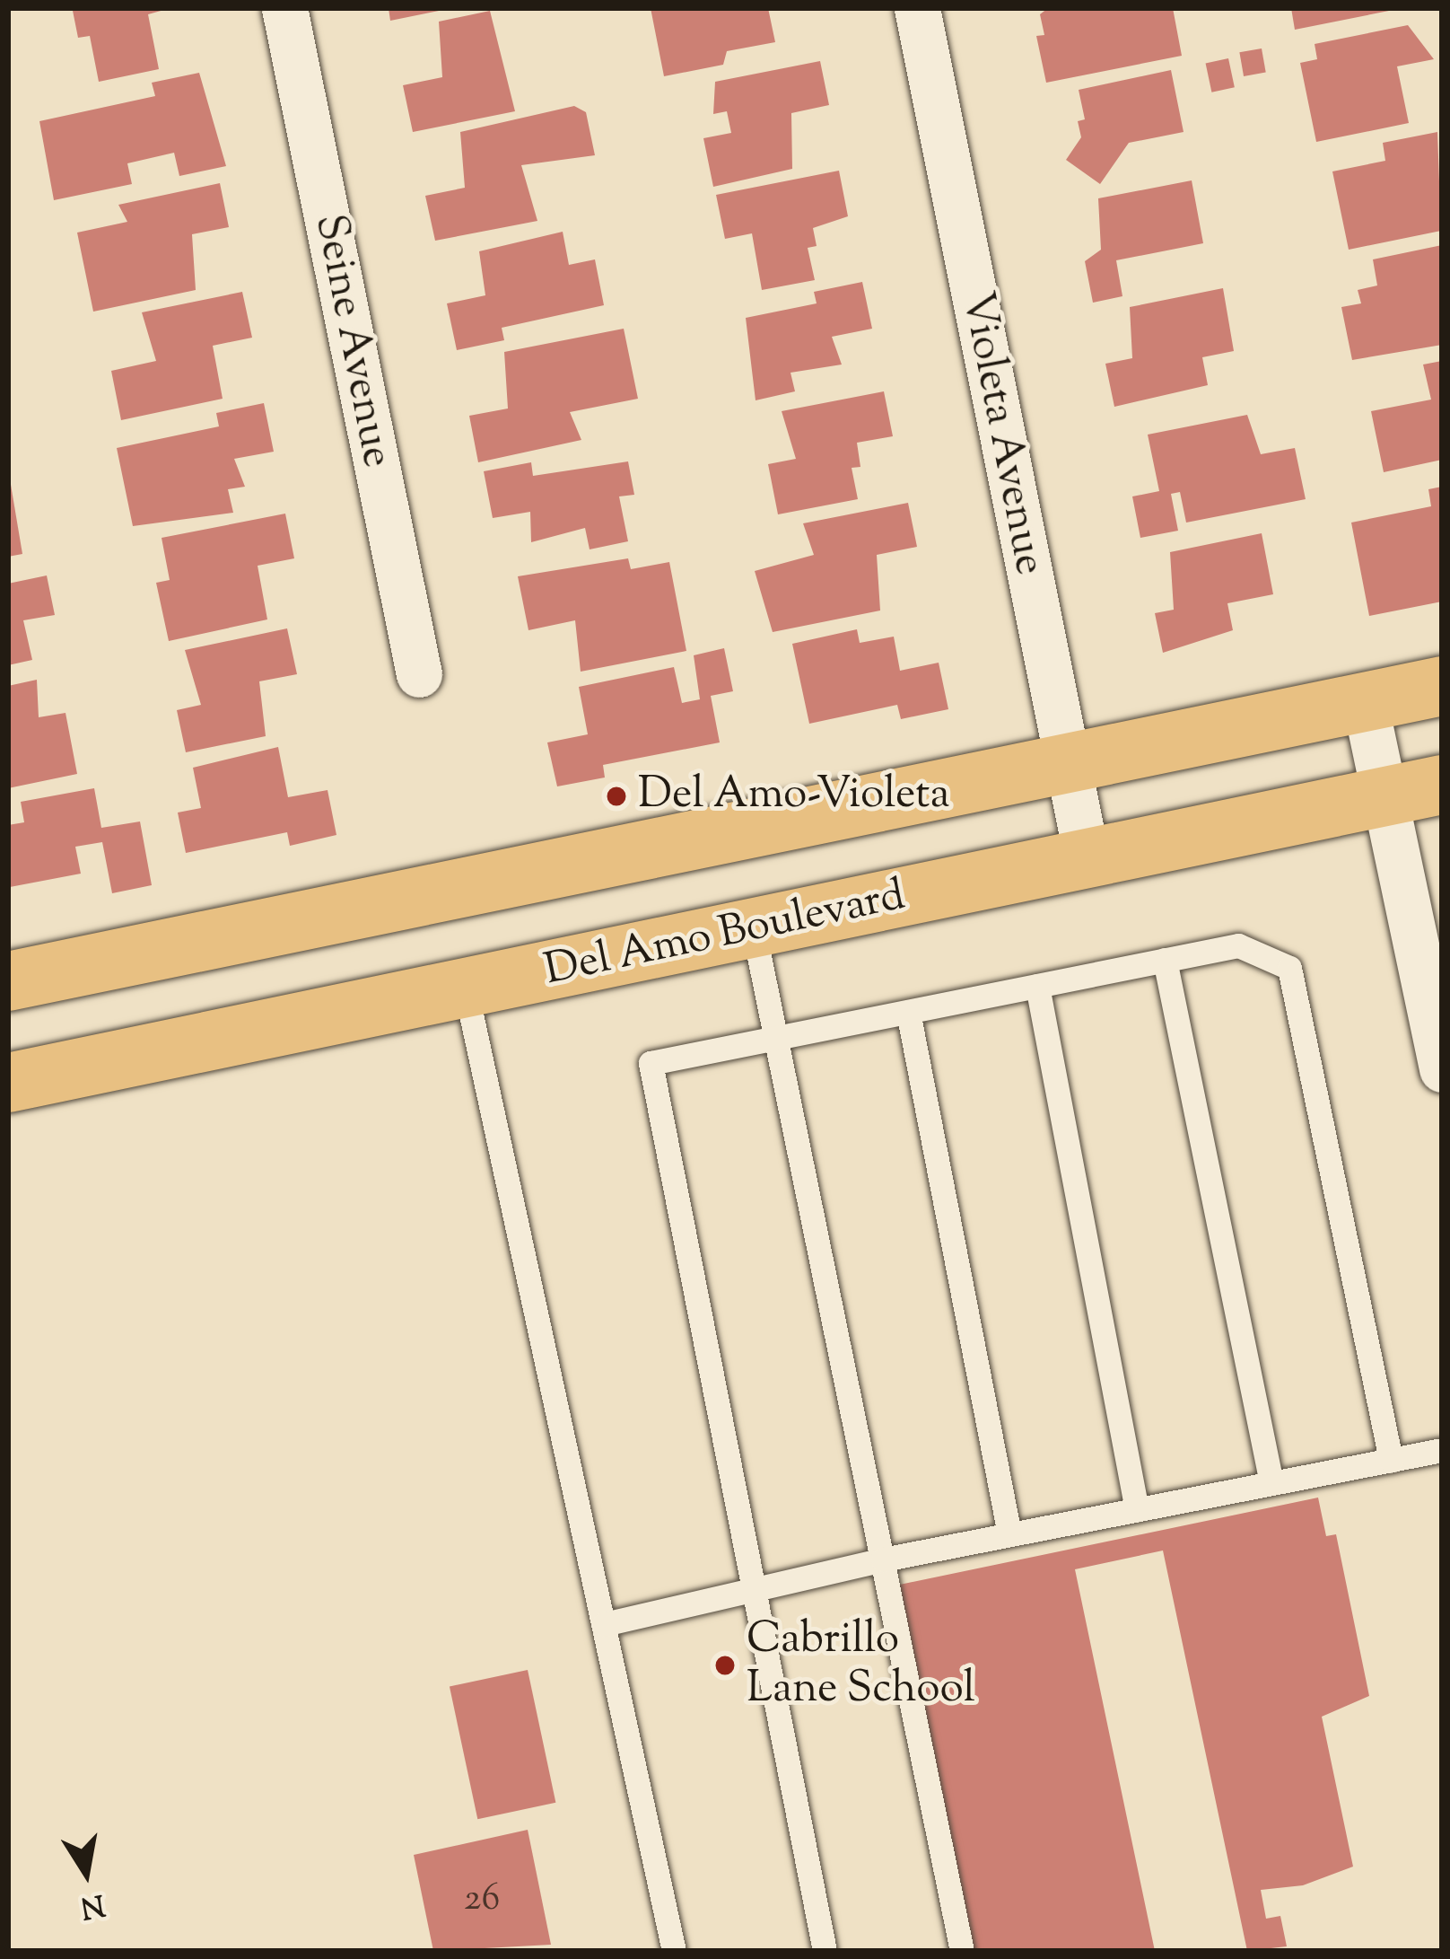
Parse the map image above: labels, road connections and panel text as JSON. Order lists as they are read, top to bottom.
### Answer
{
  "streets": {
    "main road": ["Del Amo Boulevard"],
    "street": ["Seine Avenue", "Violeta Avenue"]
  },
  "crossings": [
    ["Violeta Avenue", "Del Amo Boulevard"]
  ],
  "places": ["Del Amo-Violeta", "Cabrillo Lane School"],
  "house_numbers": ["26"],
  "north": "bottom"
}
